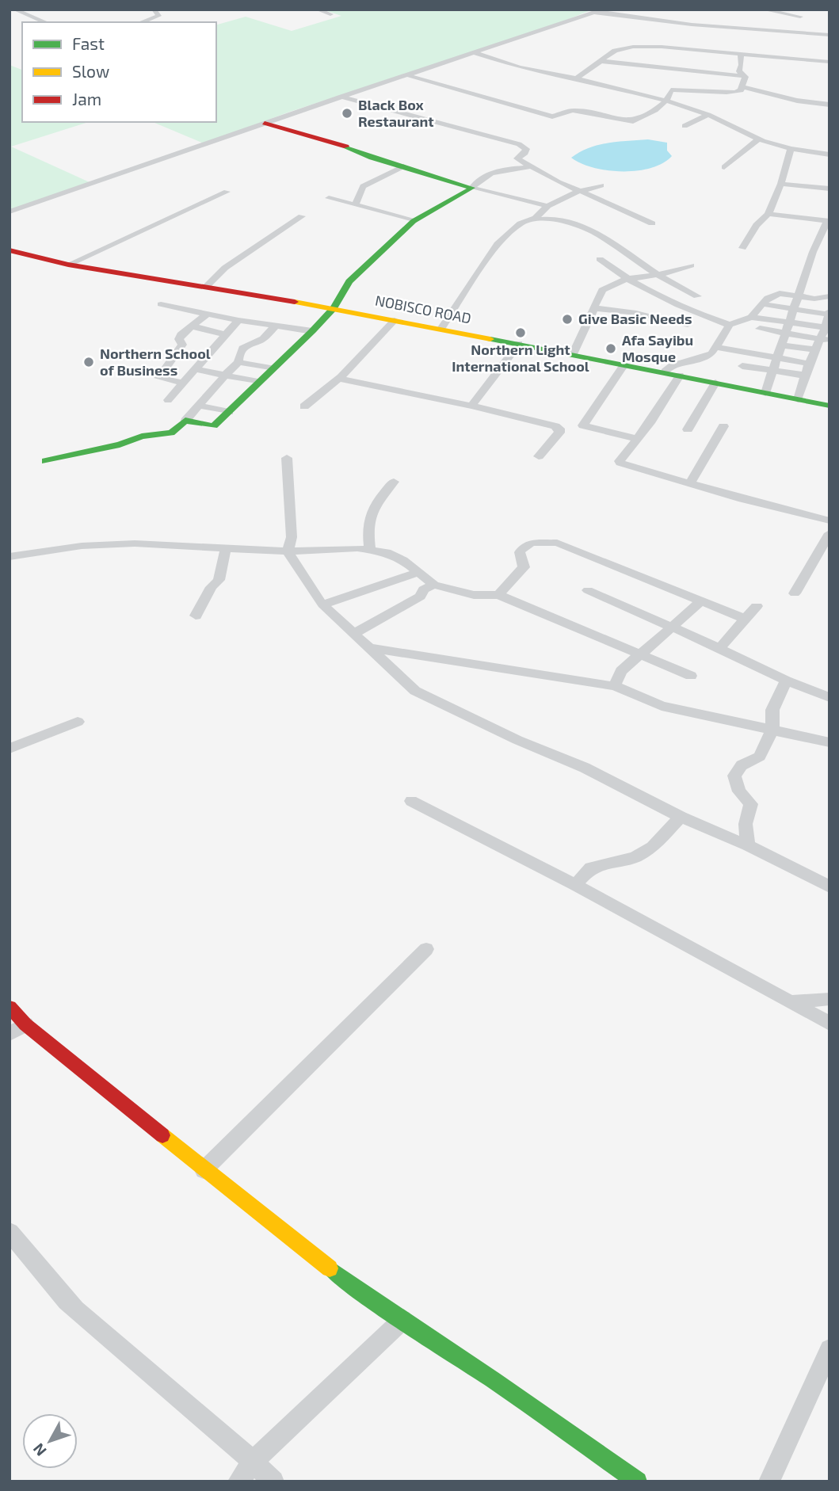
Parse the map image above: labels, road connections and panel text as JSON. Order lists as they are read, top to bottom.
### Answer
{
  "streets": {
    "street": ["NOBISCO ROAD"]
  },
  "places": [
    "Black Box Restaurant",
    "Give Basic Needs",
    "Northern Light International School",
    "Afa Sayibu Mosque",
    "Northern School of Business"
  ],
  "legend": ["Fast", "Slow", "Jam"],
  "north": "bottom left"
}
